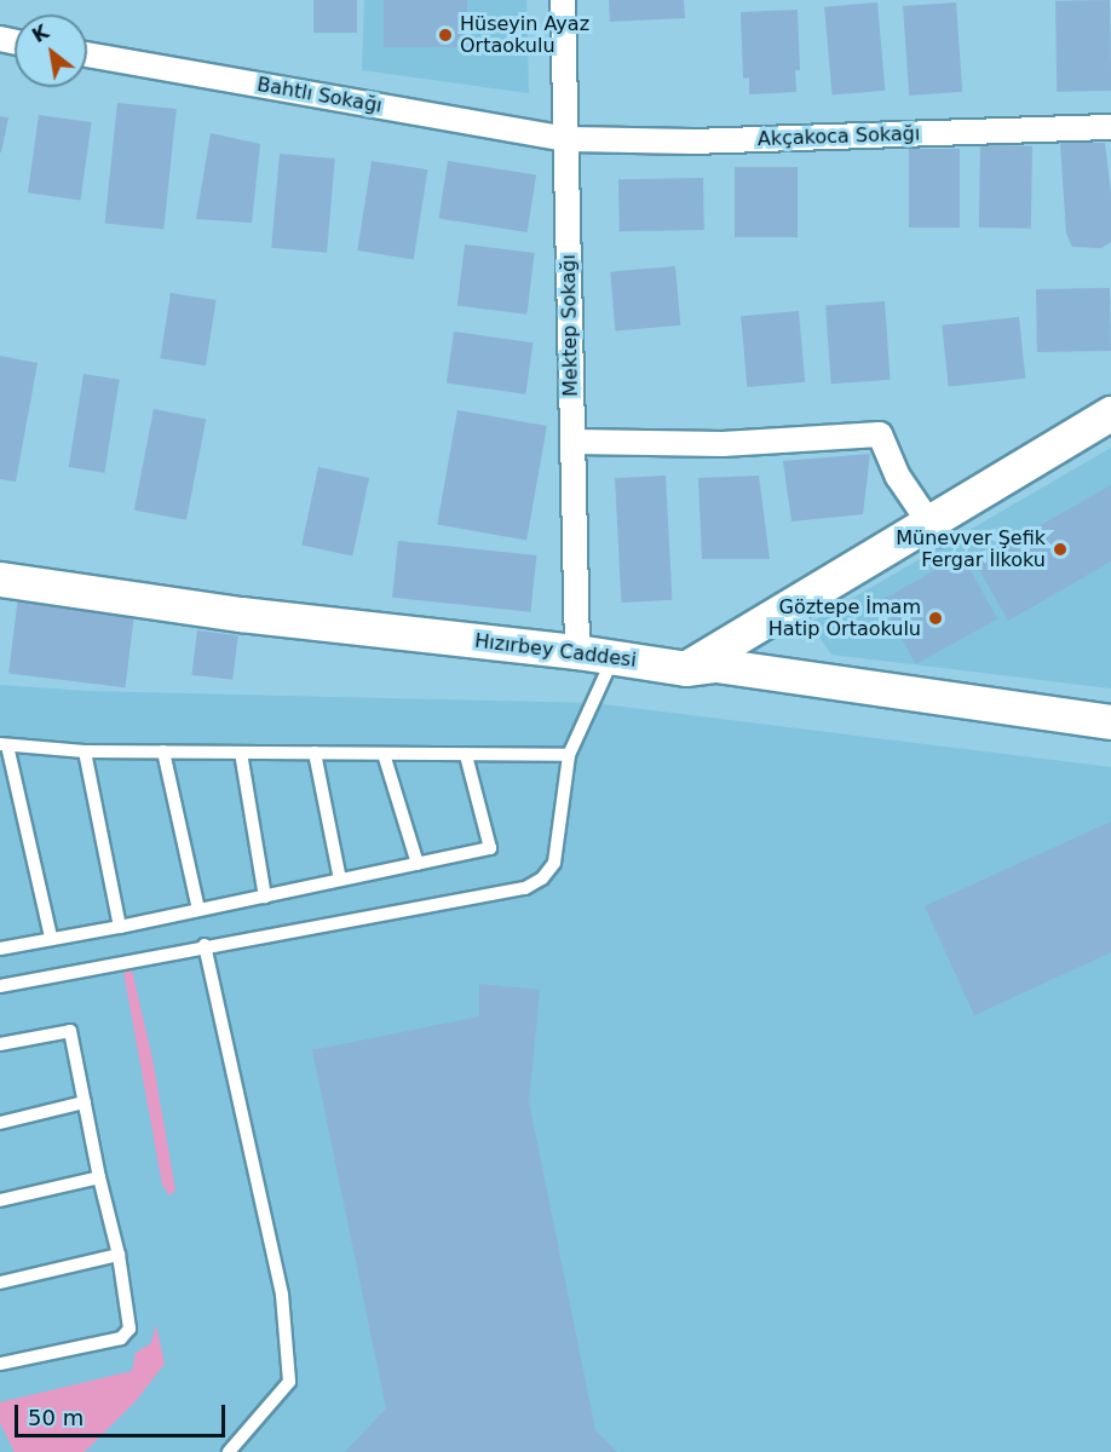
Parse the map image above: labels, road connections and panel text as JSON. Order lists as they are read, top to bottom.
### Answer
{
  "streets": {
    "street": [
      "Bahtlı Sokağı",
      "Akçakoca Sokağı",
      "Mektep Sokağı",
      "Hızırbey Caddesi"
    ]
  },
  "crossings": [
    ["Bahtlı Sokağı", "Akçakoca Sokağı"],
    ["Bahtlı Sokağı", "Mektep Sokağı"],
    ["Akçakoca Sokağı", "Mektep Sokağı"],
    ["Mektep Sokağı", "Hızırbey Caddesi"]
  ],
  "places": ["Hüseyin Ayaz Ortaokulu", "Münevver Şefik Fergar İlkoku", "Göztepe İmam Hatip Ortaokulu"],
  "scale_bar": "50 m",
  "north": "top left"
}
